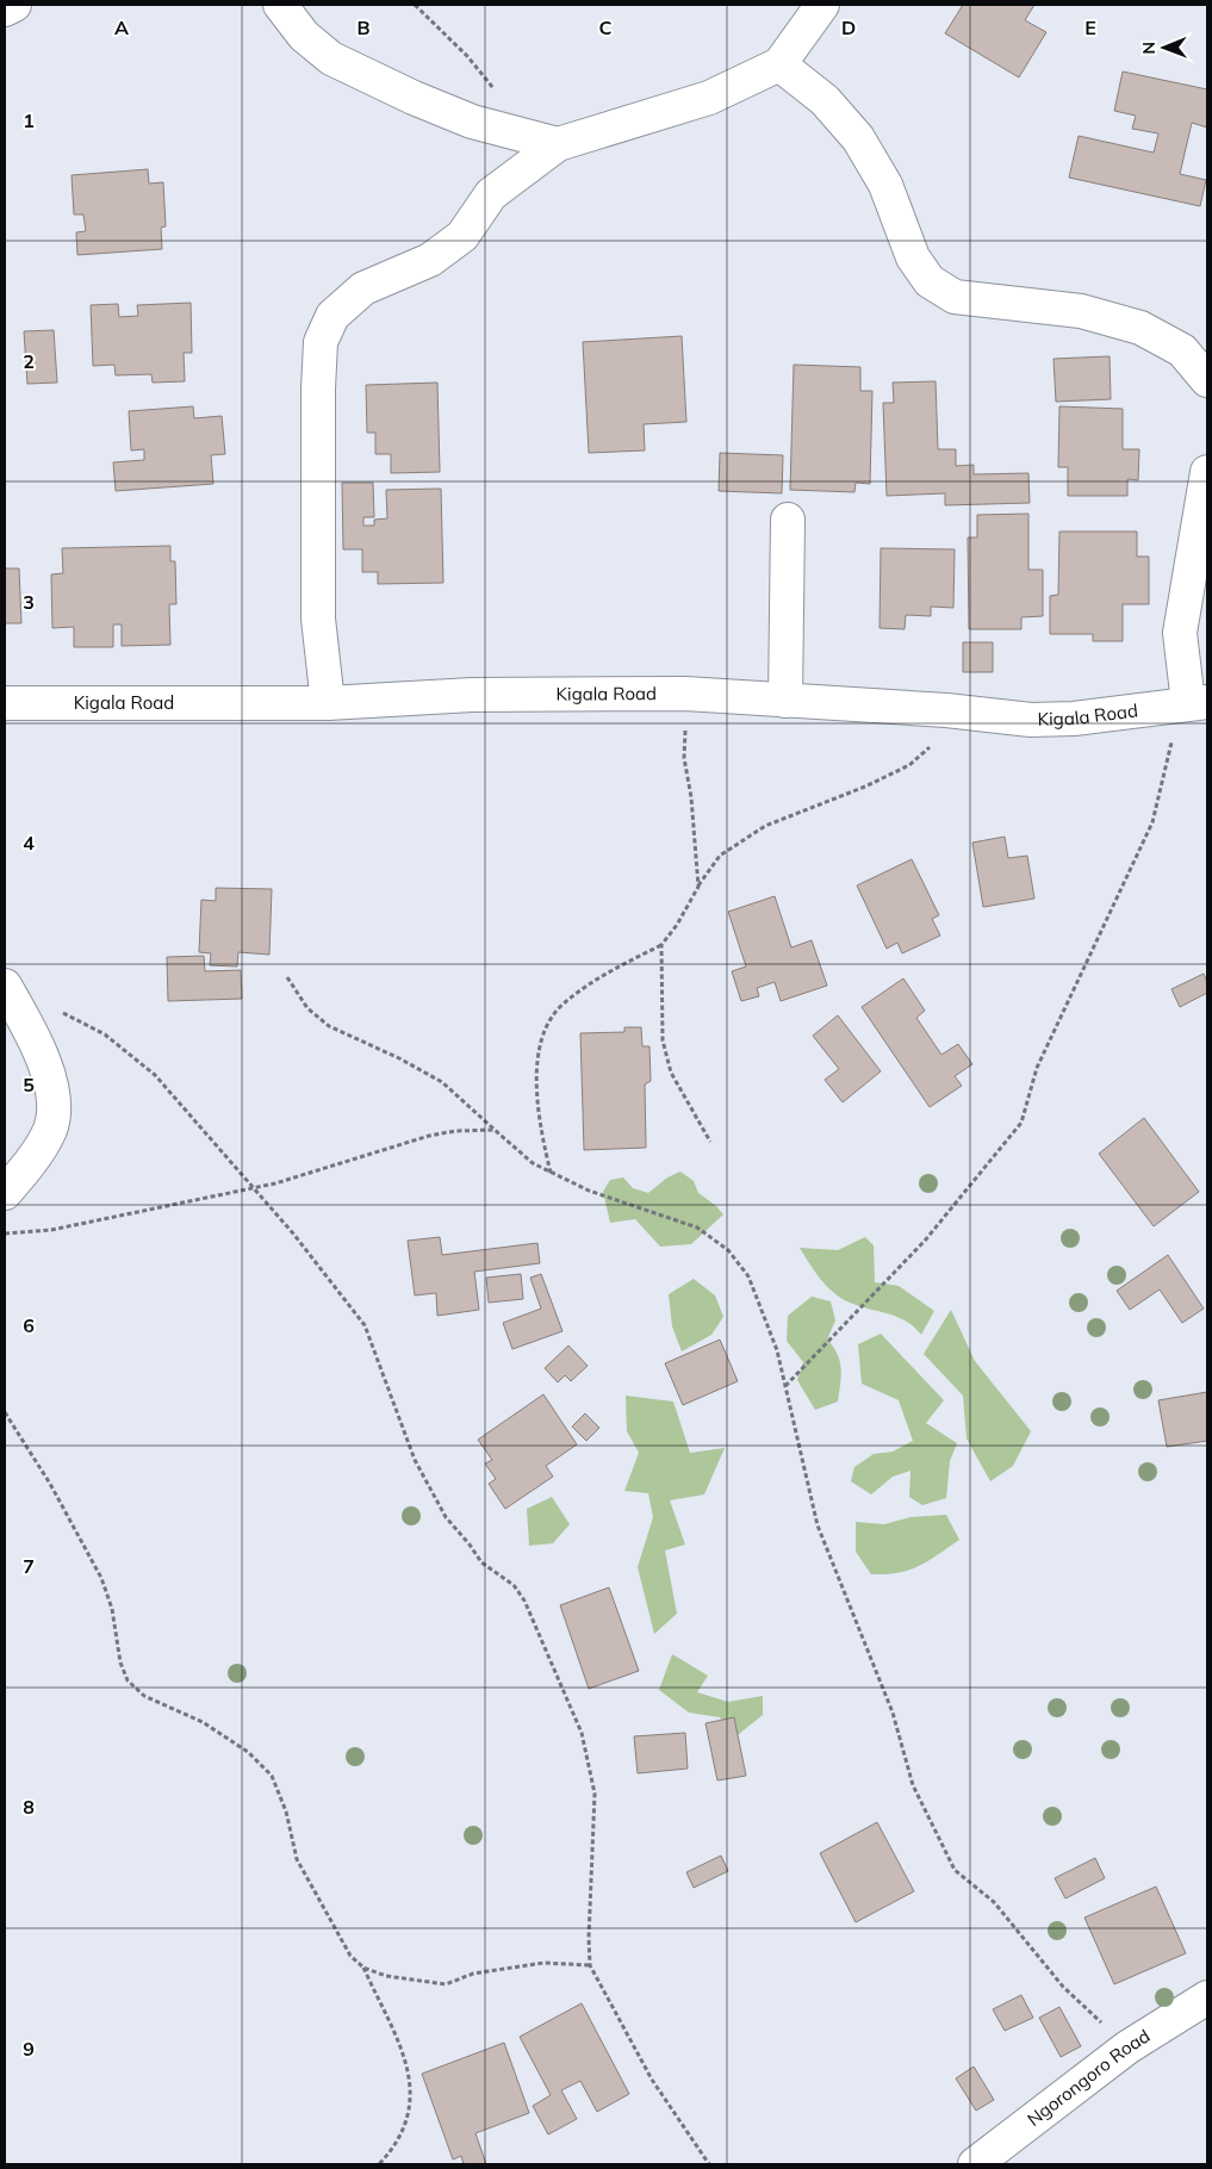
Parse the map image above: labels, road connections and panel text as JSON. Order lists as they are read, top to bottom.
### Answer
{
  "streets": {
    "street": ["Kigala Road", "Ngorongoro Road"]
  },
  "north": "left",
  "grid": {
    "columns": [
      "A",
      "B",
      "C",
      "D",
      "E"
    ],
    "rows": [
      "1",
      "2",
      "3",
      "4",
      "5",
      "6",
      "7",
      "8",
      "9"
    ]
  }
}
